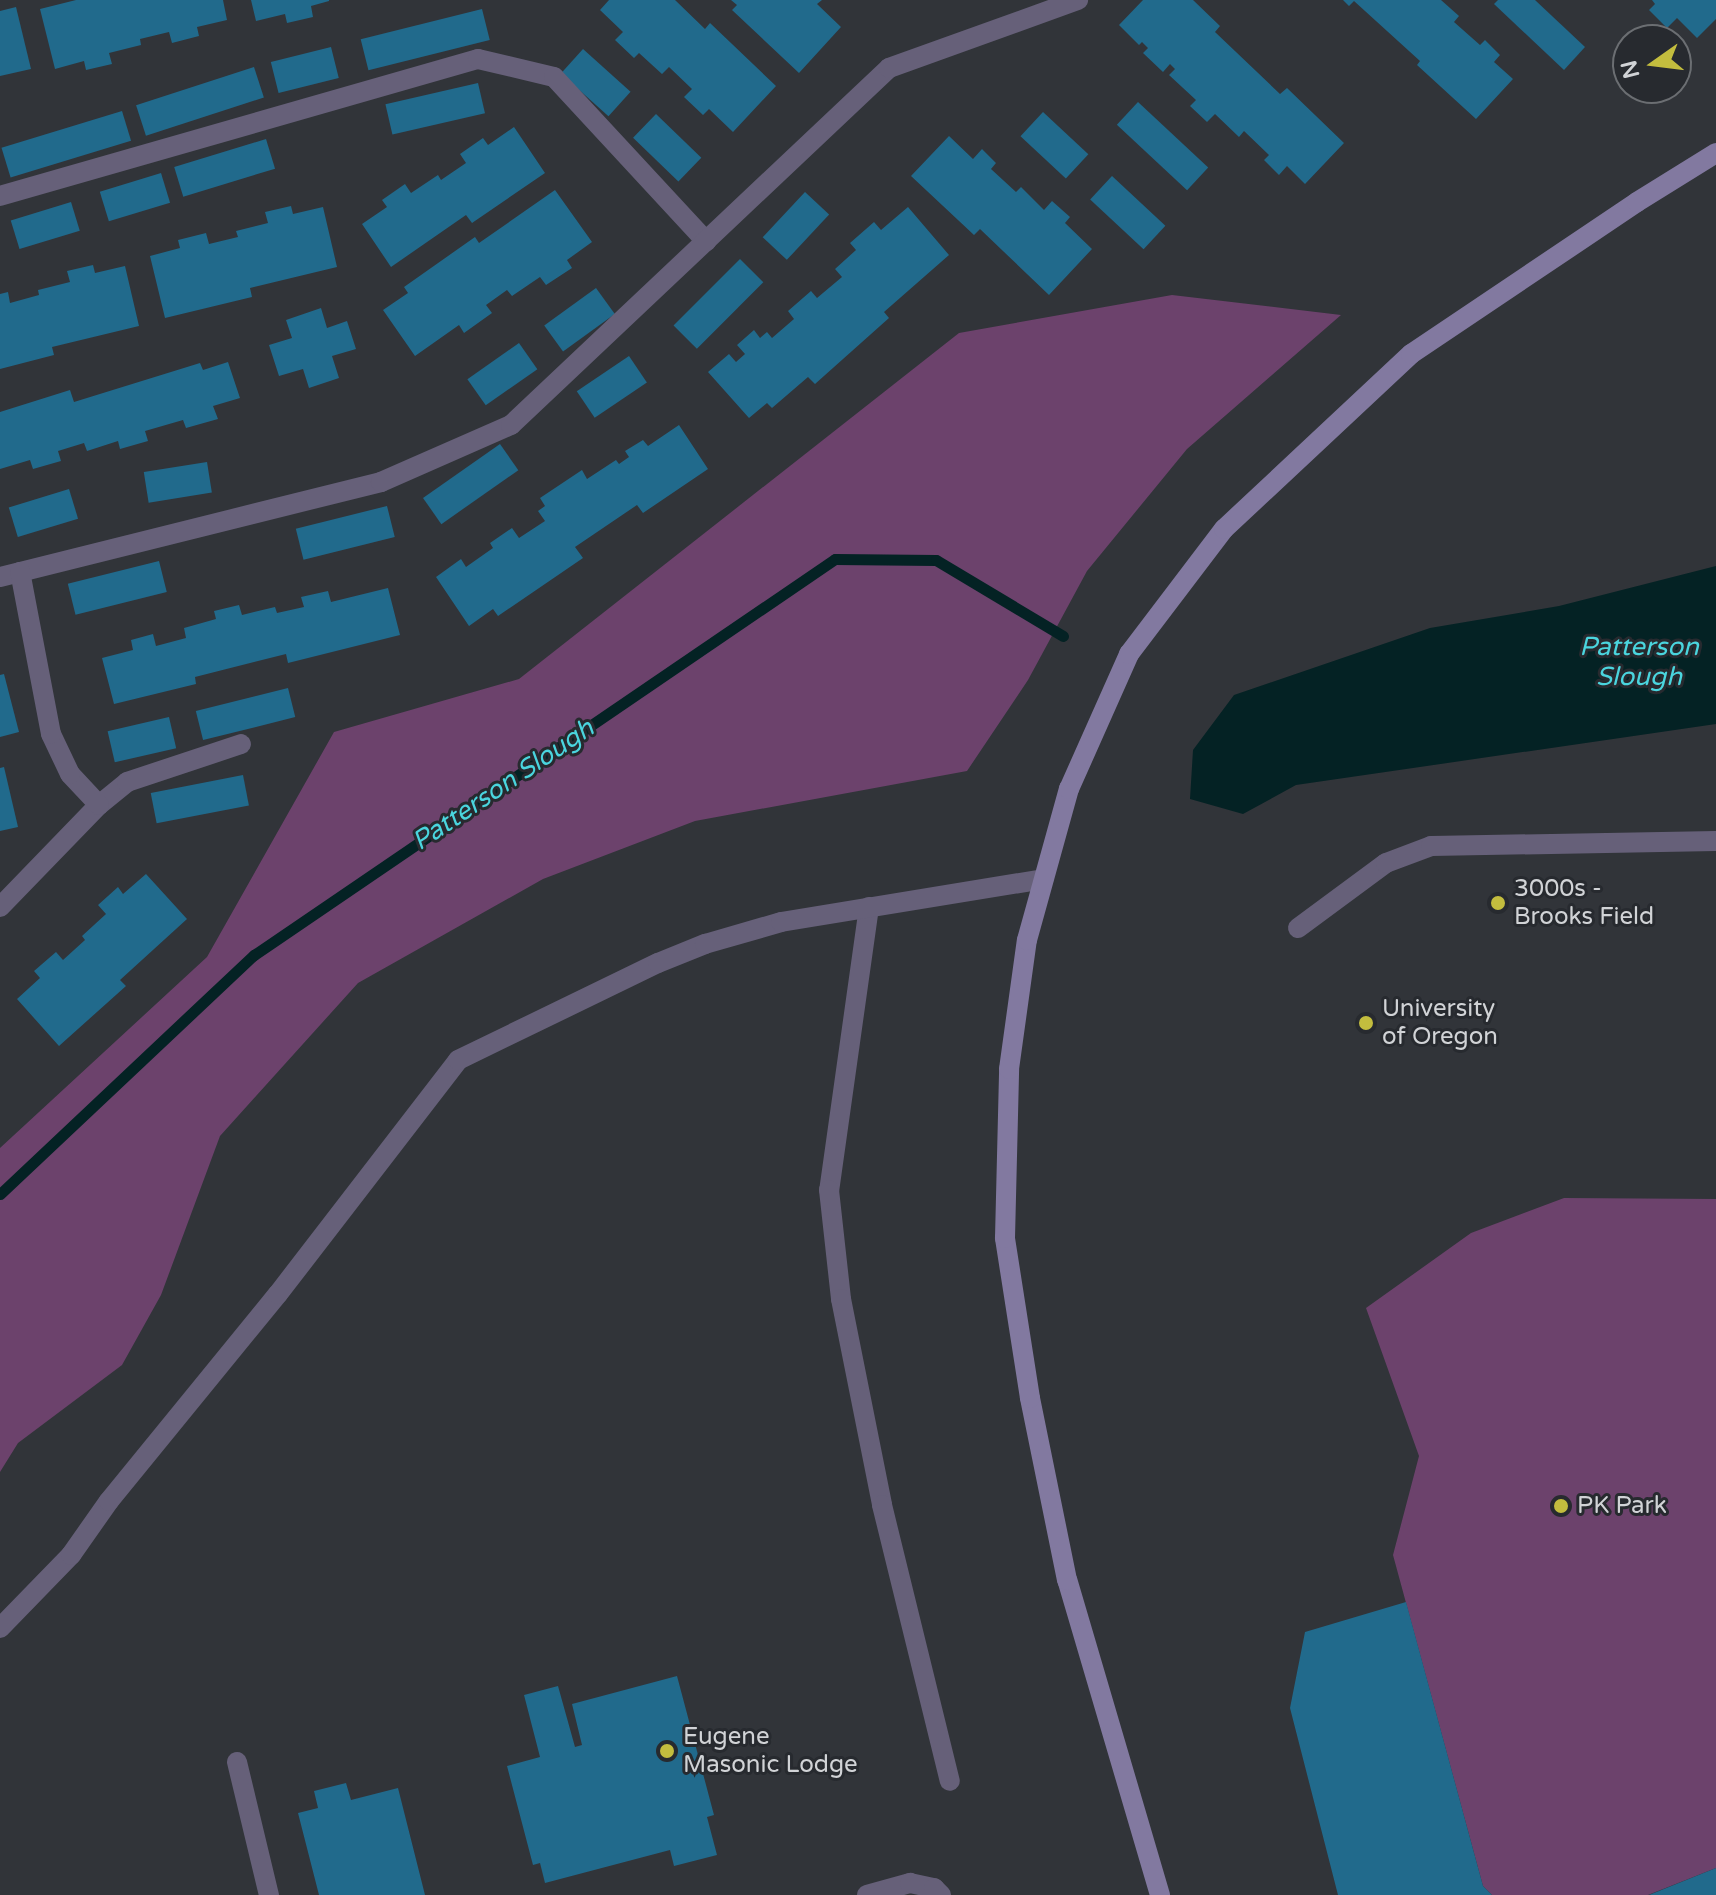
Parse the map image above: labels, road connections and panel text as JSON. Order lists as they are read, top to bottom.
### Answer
{
  "water": ["Patterson Slough"],
  "places": [
    "3000s - Brooks Field",
    "University of Oregon",
    "PK Park",
    "Eugene Masonic Lodge"
  ],
  "north": "left"
}
